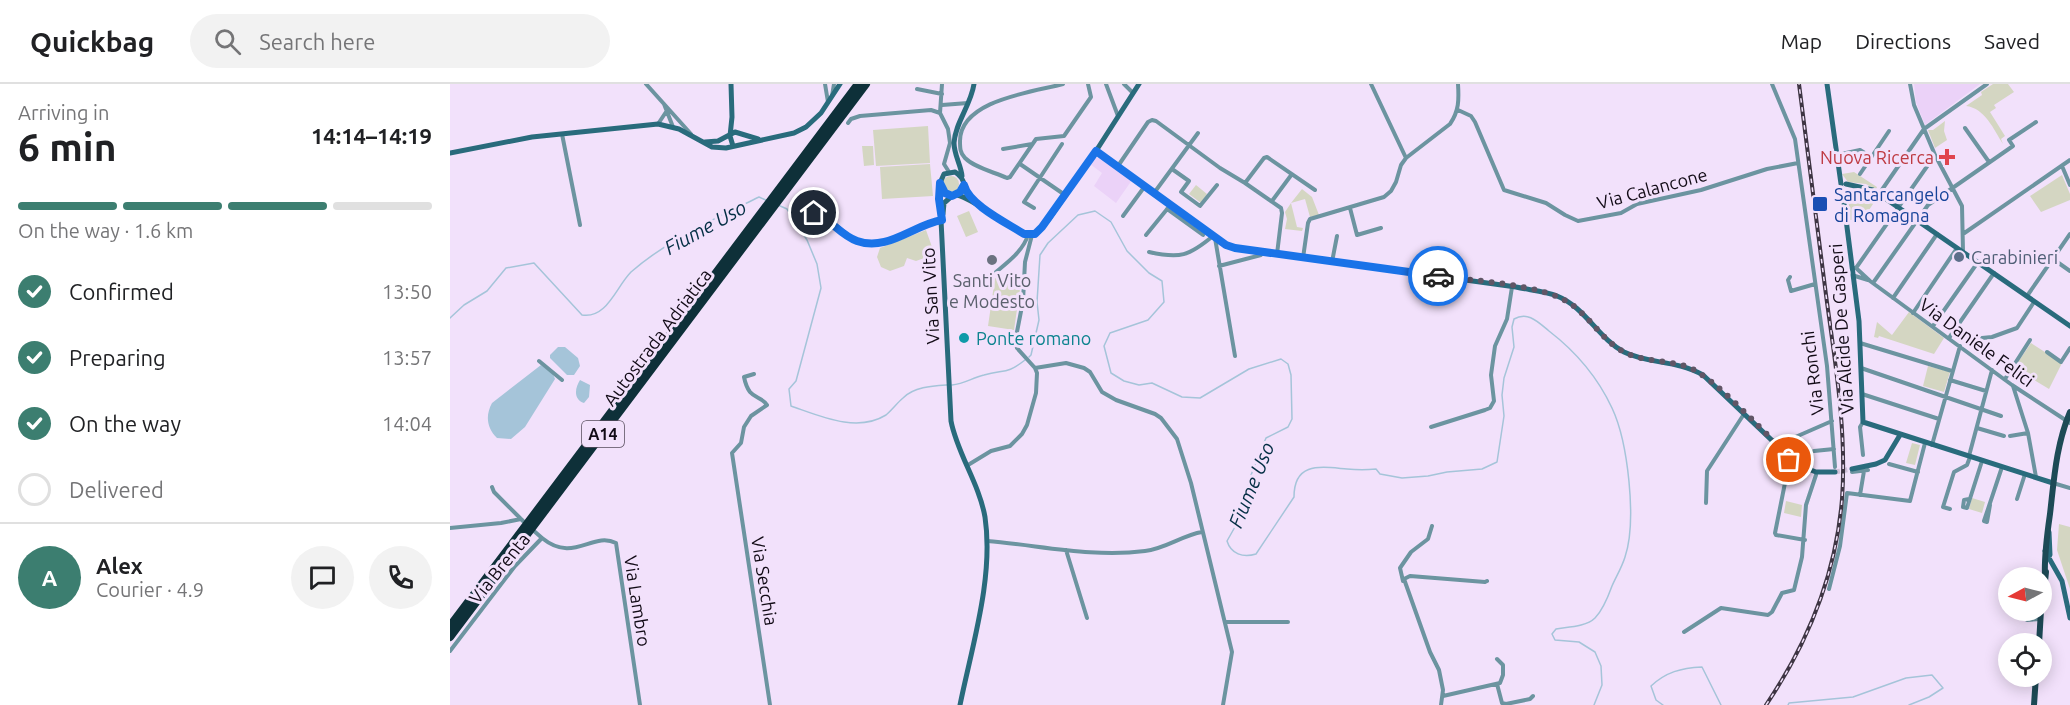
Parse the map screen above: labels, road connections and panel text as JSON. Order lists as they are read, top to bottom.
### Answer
{
  "streets": {
    "highway": ["Autostrada Adriatica", "A14"],
    "street": [
      "Via Calancone",
      "Via San Vito",
      "Via Alcide De Gasperi",
      "Via Daniele Felici",
      "Via Ronchi",
      "Via Brenta",
      "Via Secchia",
      "Via Lambro"
    ]
  },
  "crossings": [
    ["Via Calancone", "Via Ronchi"],
    ["Via Alcide De Gasperi", "Via Daniele Felici"],
    ["Via Brenta", "Via Lambro"]
  ],
  "water": ["Fiume Uso"],
  "places": {
    "health": ["Nuova Ricerca"],
    "transit": ["Santarcangelo di Romagna"],
    "other": ["Carabinieri", "Santi Vito e Modesto", "Ponte romano"]
  },
  "north": "left",
  "page": {
    "header": "Quickbag",
    "search": "Search here",
    "nav": ["Map", "Directions", "Saved"],
    "heading": ["6 min", "Arriving in", "14:14–14:19"],
    "panel": ["Alex", "Courier · 4.9"],
    "bar": "On the way · 1.6 km",
    "list": [
      ["Confirmed", "13:50"],
      ["Preparing", "13:57"],
      ["On the way", "14:04"],
      "Delivered"
    ],
    "round": "A"
  }
}
